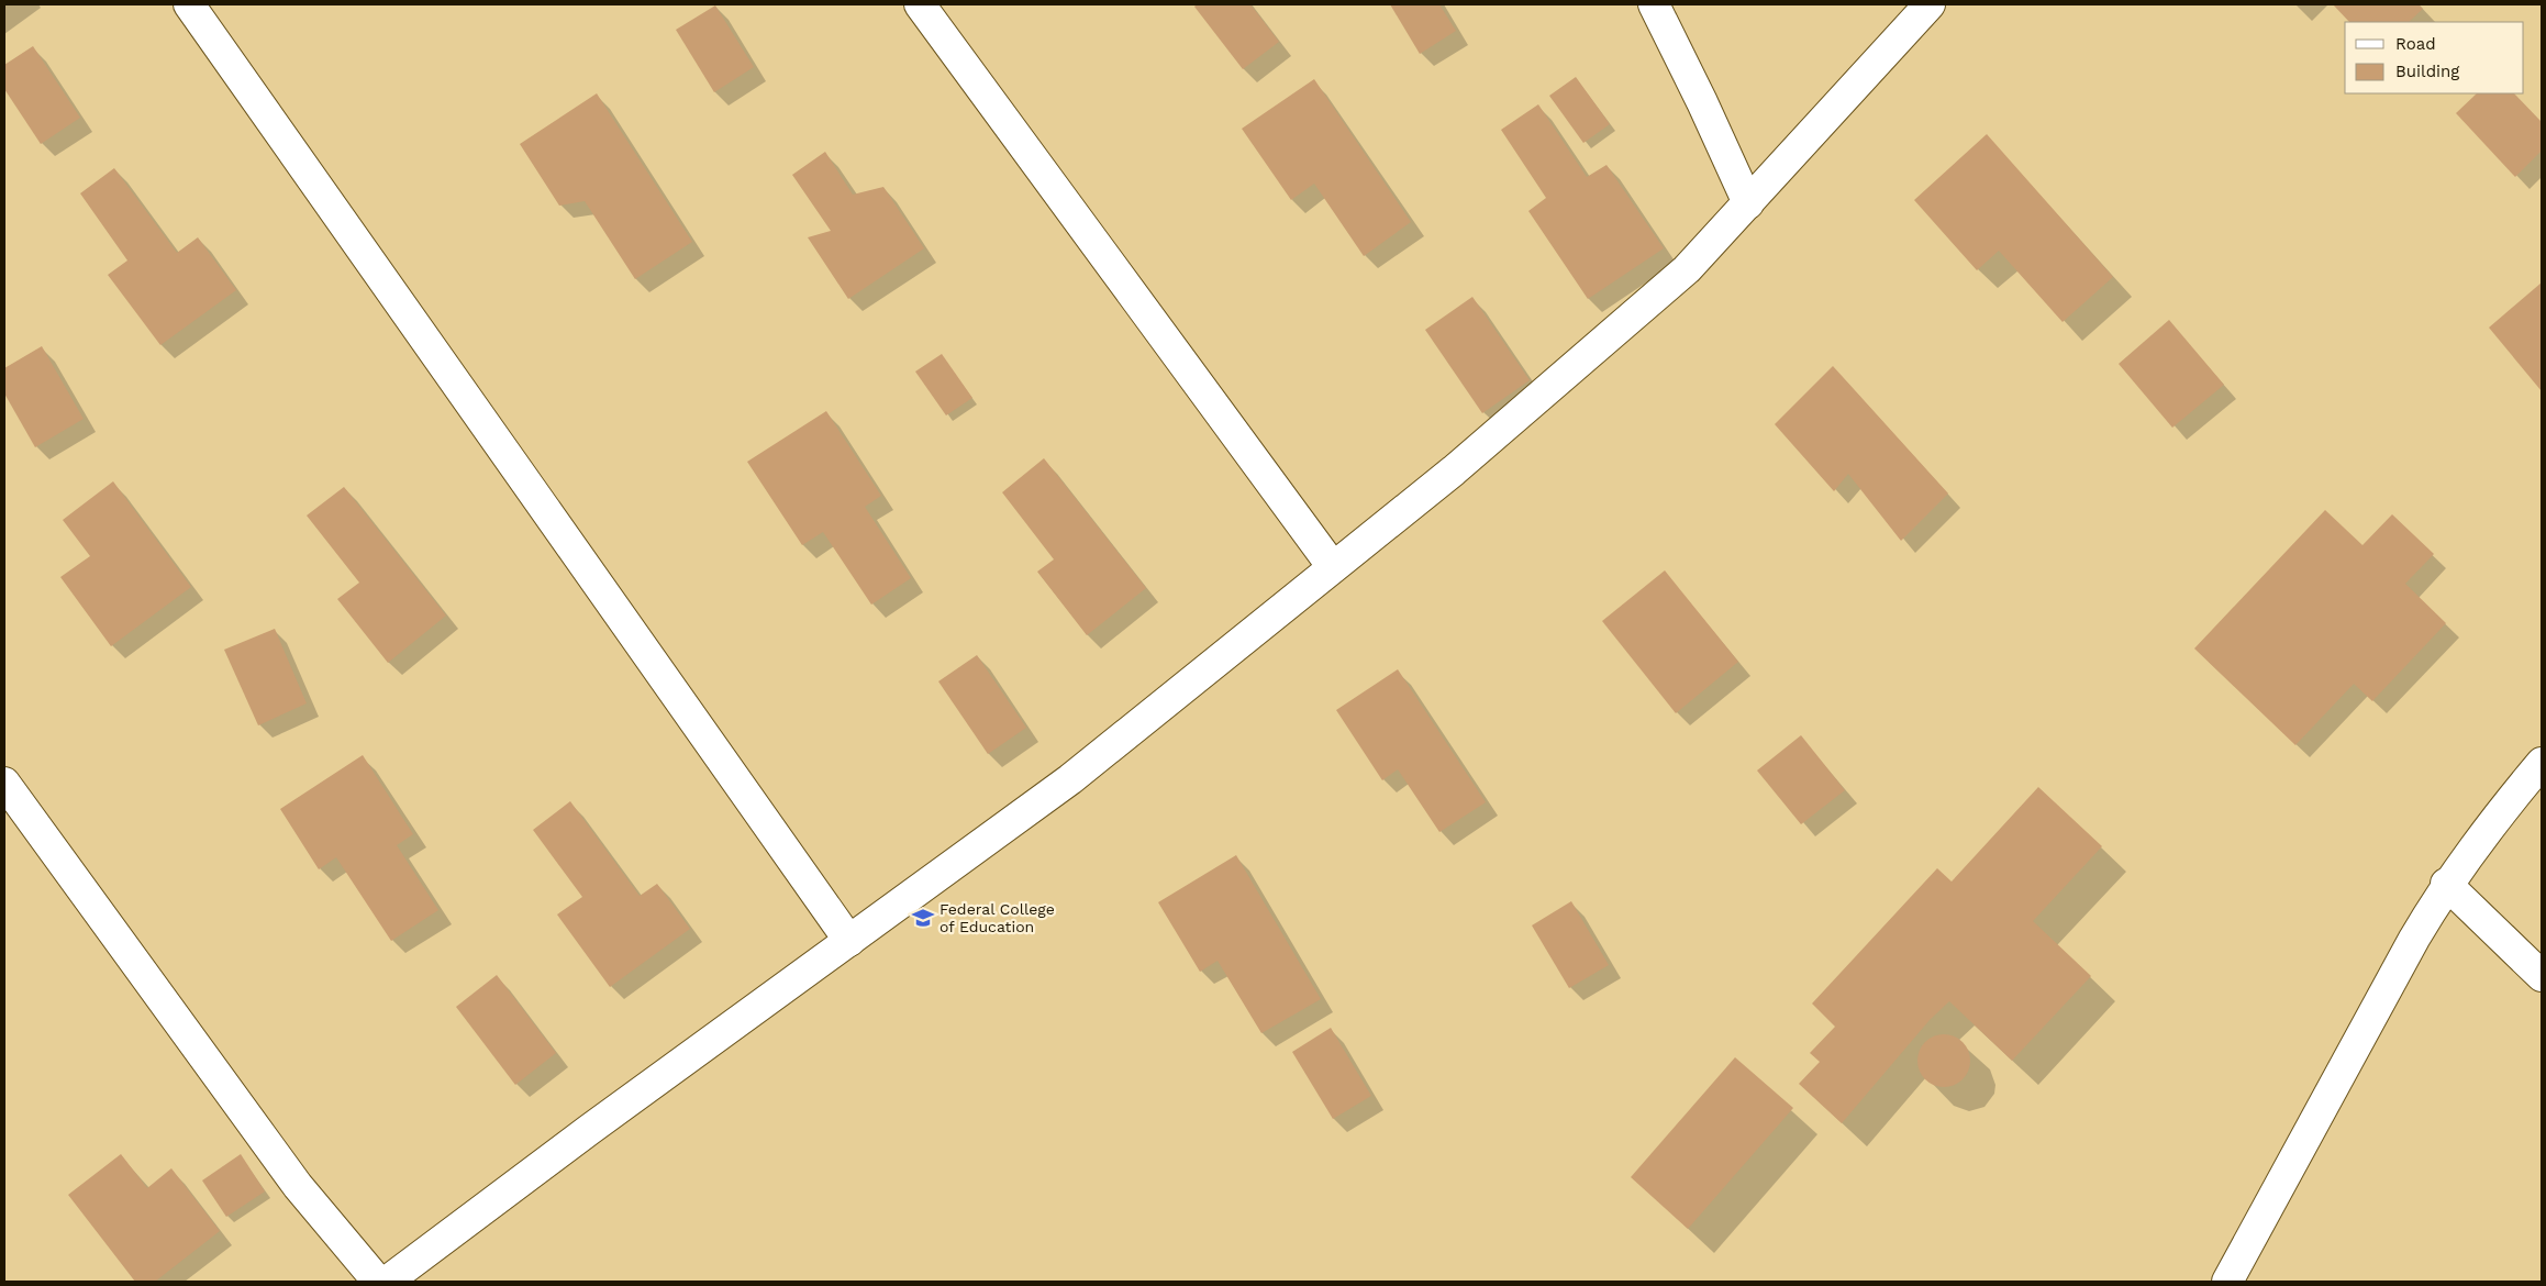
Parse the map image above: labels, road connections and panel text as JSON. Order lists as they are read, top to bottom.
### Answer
{
  "places": {
    "school or university": ["Federal College of Education"]
  },
  "legend": ["Road", "Building"]
}
